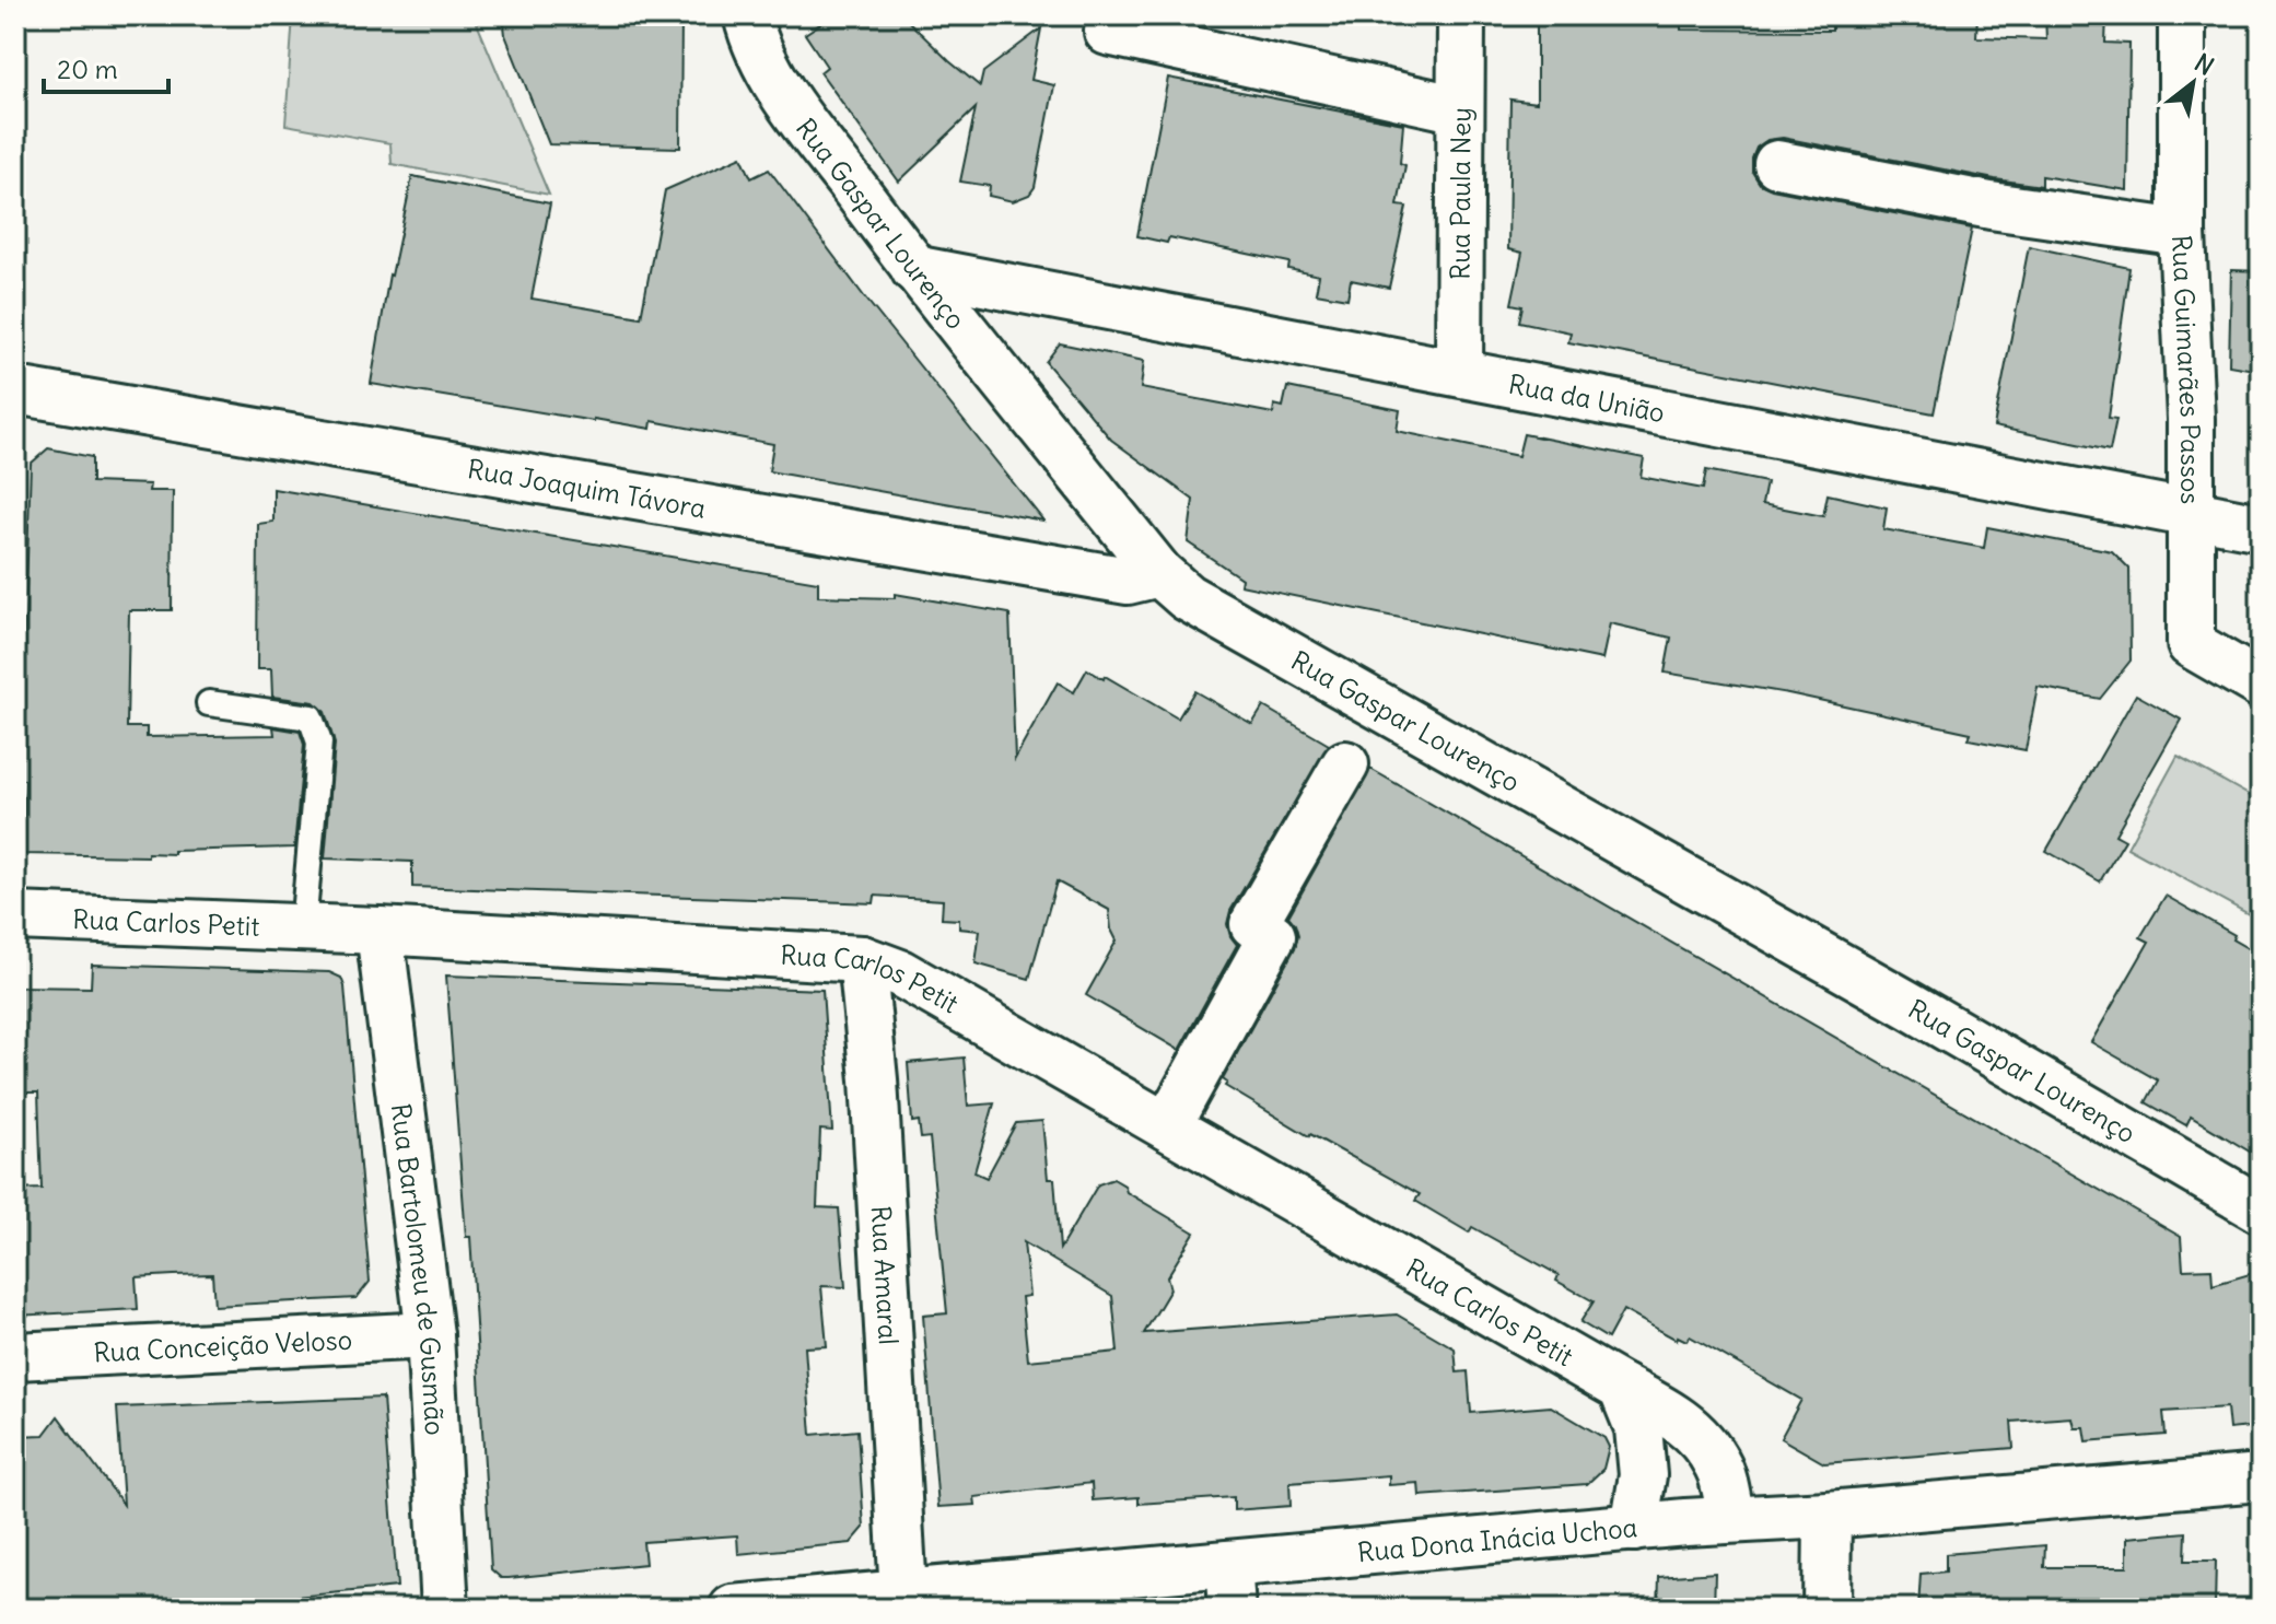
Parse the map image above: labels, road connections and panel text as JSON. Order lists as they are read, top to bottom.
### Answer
{
  "streets": {
    "street": [
      "Rua Paula Ney",
      "Rua Gaspar Lourenço",
      "Rua Guimarães Passos",
      "Rua da União",
      "Rua Joaquim Távora",
      "Rua Carlos Petit",
      "Rua Bartolomeu de Gusmão",
      "Rua Amaral",
      "Rua Conceição Veloso",
      "Rua Dona Inácia Uchoa"
    ]
  },
  "crossings": [
    ["Rua Paula Ney", "Rua da União"],
    ["Rua Gaspar Lourenço", "Rua da União"],
    ["Rua Gaspar Lourenço", "Rua Joaquim Távora"],
    ["Rua Guimarães Passos", "Rua da União"],
    ["Rua Carlos Petit", "Rua Bartolomeu de Gusmão"],
    ["Rua Carlos Petit", "Rua Amaral"],
    ["Rua Carlos Petit", "Rua Dona Inácia Uchoa"],
    ["Rua Bartolomeu de Gusmão", "Rua Conceição Veloso"],
    ["Rua Amaral", "Rua Dona Inácia Uchoa"]
  ],
  "scale_bar": "20 m",
  "north": "top right"
}
